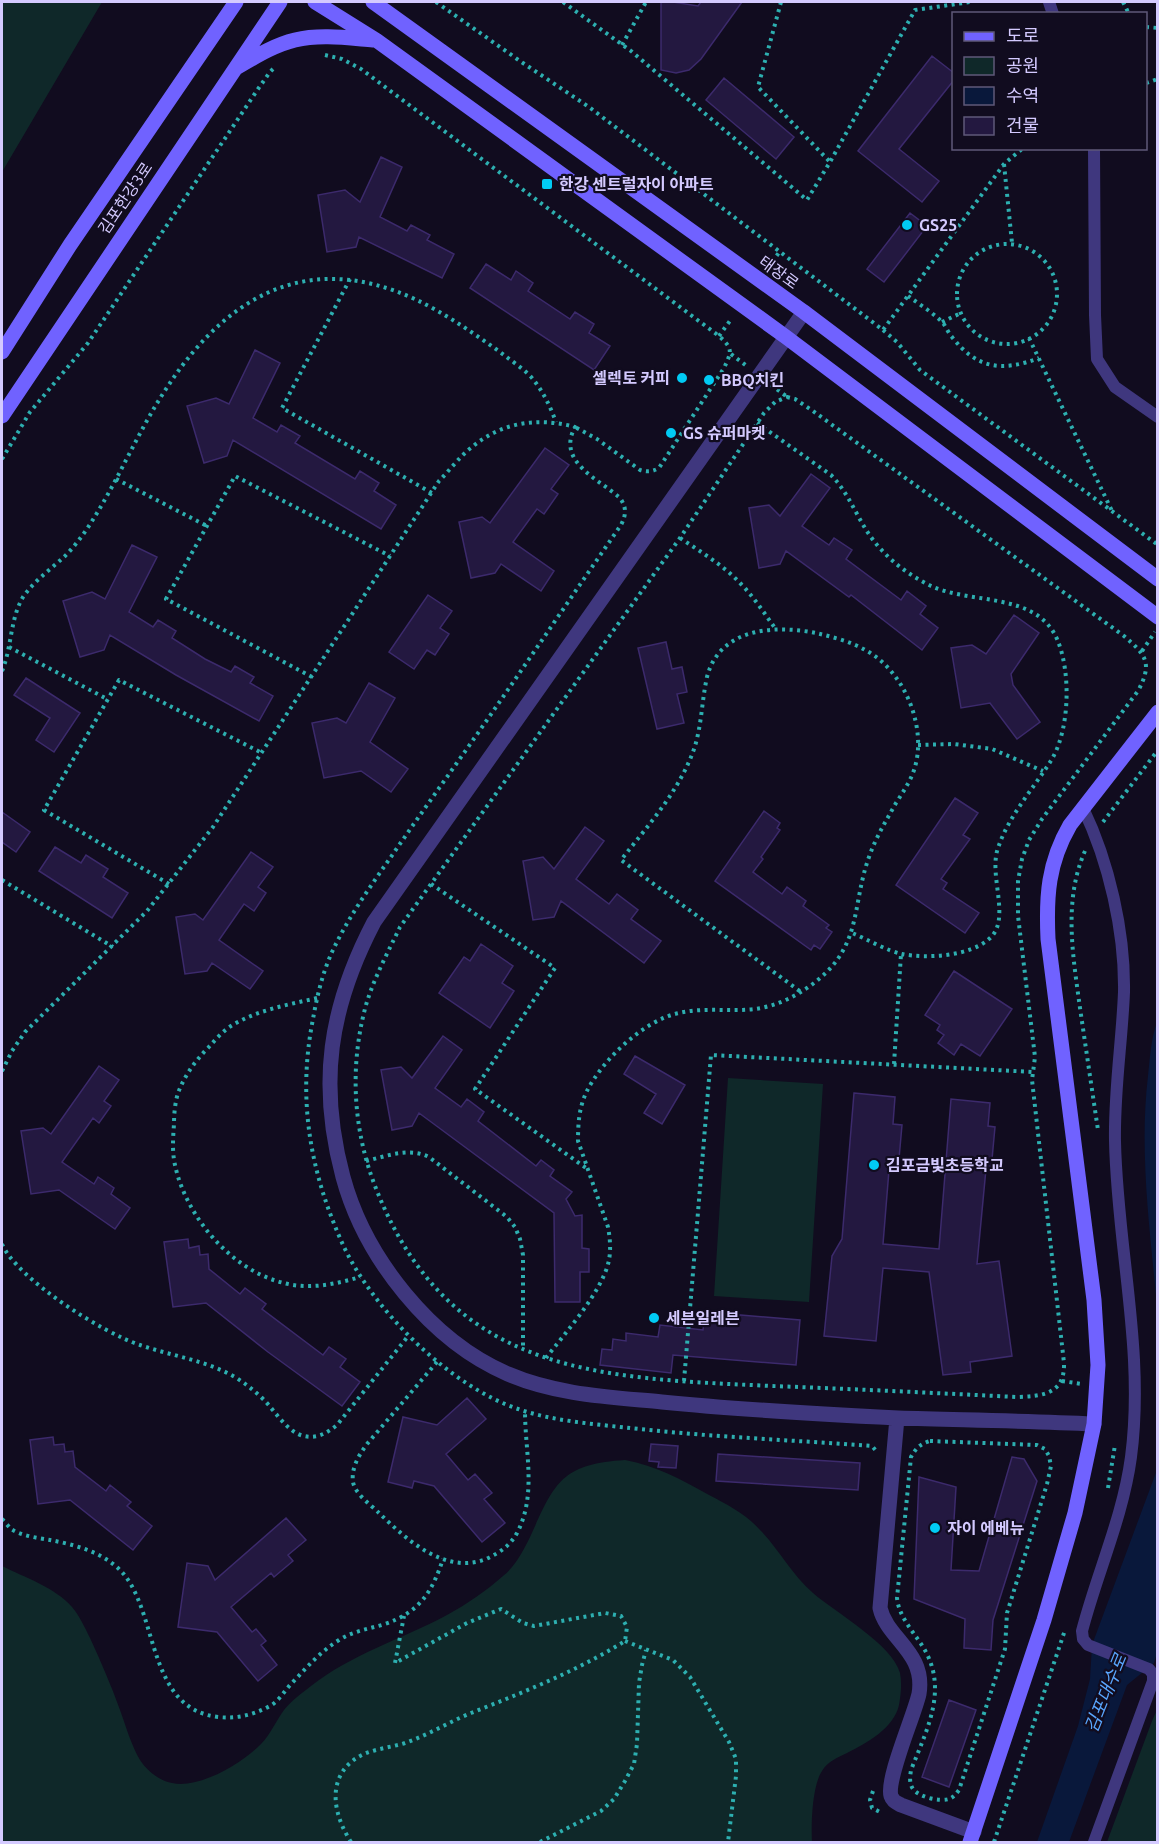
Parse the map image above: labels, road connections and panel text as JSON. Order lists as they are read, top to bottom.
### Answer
{
  "streets": {
    "street": ["김포한강3로", "태장로"]
  },
  "water": ["김포대수로"],
  "places": {
    "transit": ["한강 센트럴자이 아파트"],
    "other": [
      "GS25",
      "셀렉토 커피",
      "BBQ치킨",
      "GS 슈퍼마켓",
      "김포금빛초등학교",
      "세븐일레븐",
      "자이 에베뉴"
    ]
  },
  "legend": [
    "도로",
    "공원",
    "수역",
    "건물"
  ]
}
